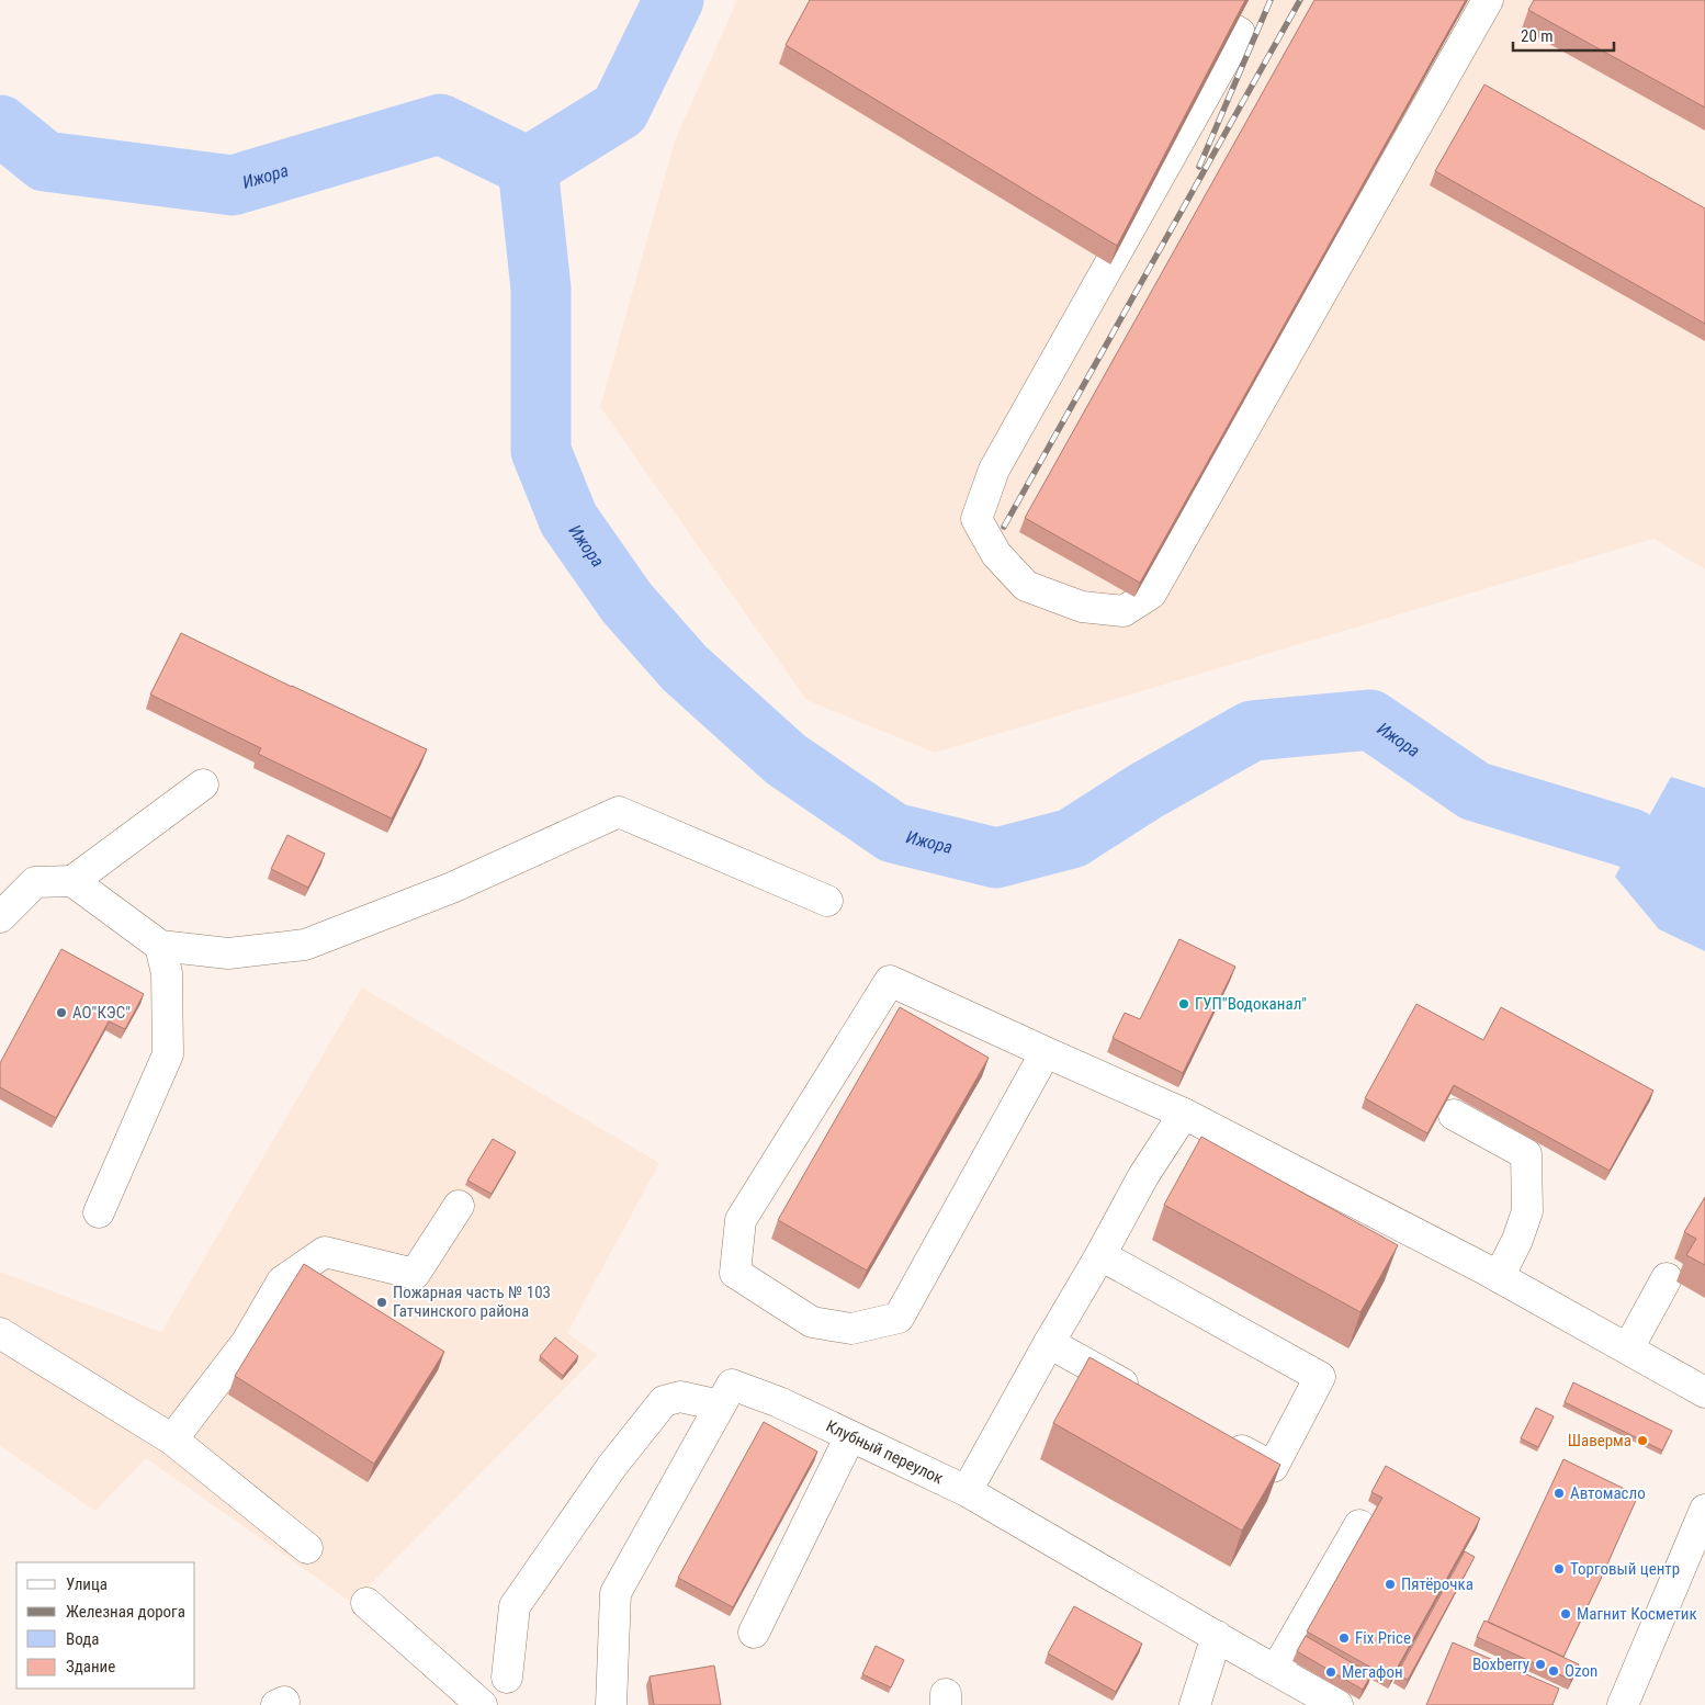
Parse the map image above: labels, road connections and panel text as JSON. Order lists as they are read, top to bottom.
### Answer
{
  "streets": {
    "street": ["Клубный переулок"]
  },
  "water": ["Ижора"],
  "places": [
    "ГУП\"Водоканал\"",
    "АО\"КЭС\"",
    "Пожарная часть № 103 Гатчинского района",
    "Шаверма",
    "Автомасло",
    "Торговый центр",
    "Пятёрочка",
    "Магнит Косметик",
    "Fix Price",
    "Boxberry",
    "Ozon",
    "Мегафон"
  ],
  "legend": [
    "Улица",
    "Железная дорога",
    "Вода",
    "Здание"
  ],
  "scale_bar": "20 m"
}
